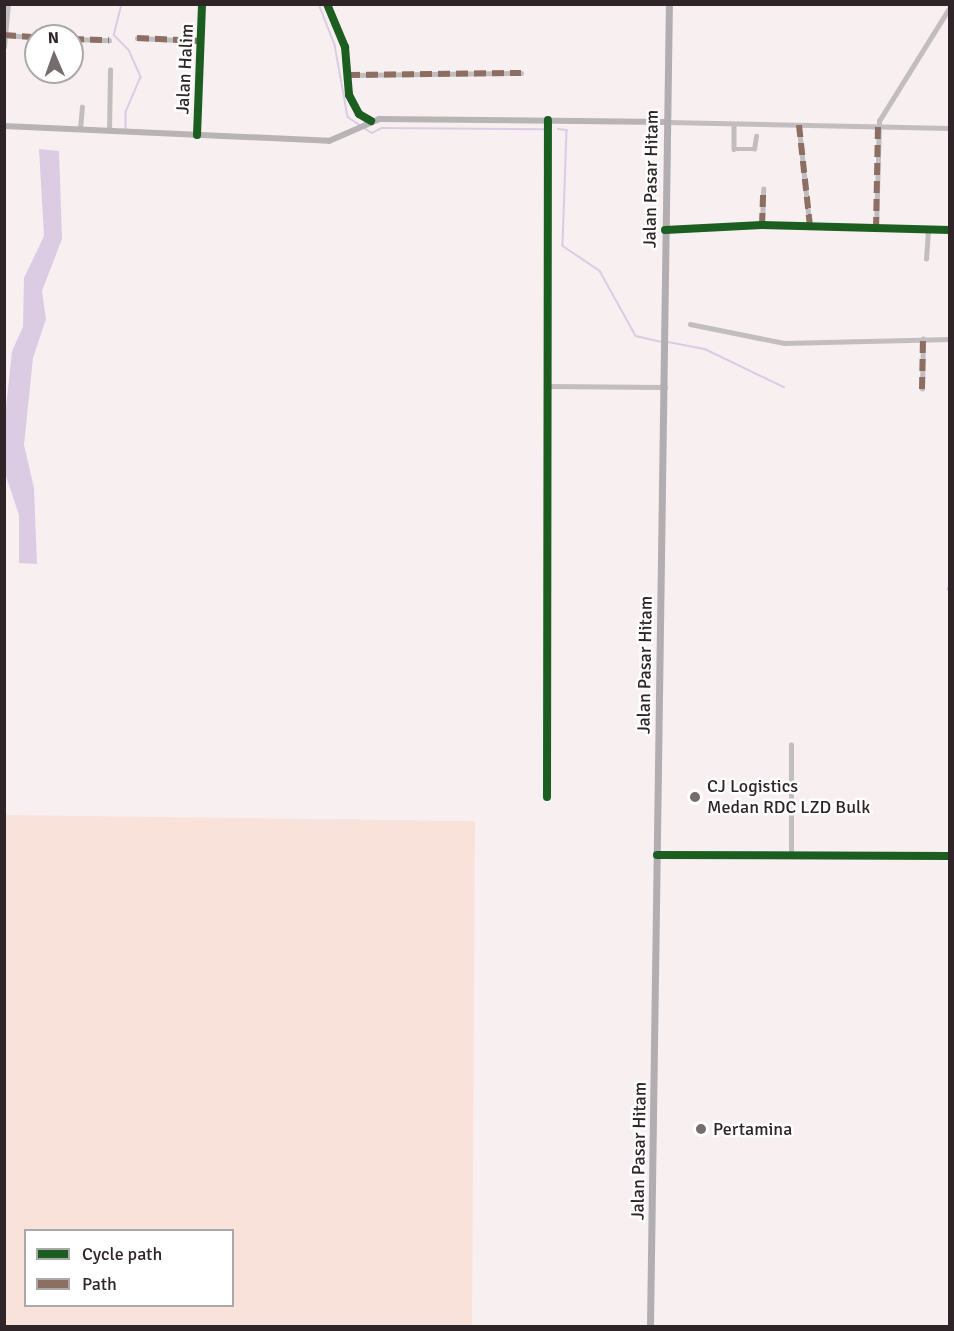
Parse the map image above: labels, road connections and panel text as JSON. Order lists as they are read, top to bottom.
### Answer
{
  "streets": {
    "main road": ["Jalan Pasar Hitam"],
    "street": ["Jalan Halim"]
  },
  "places": ["CJ Logistics Medan RDC LZD Bulk", "Pertamina"],
  "legend": ["Cycle path", "Path"],
  "north": "top"
}
